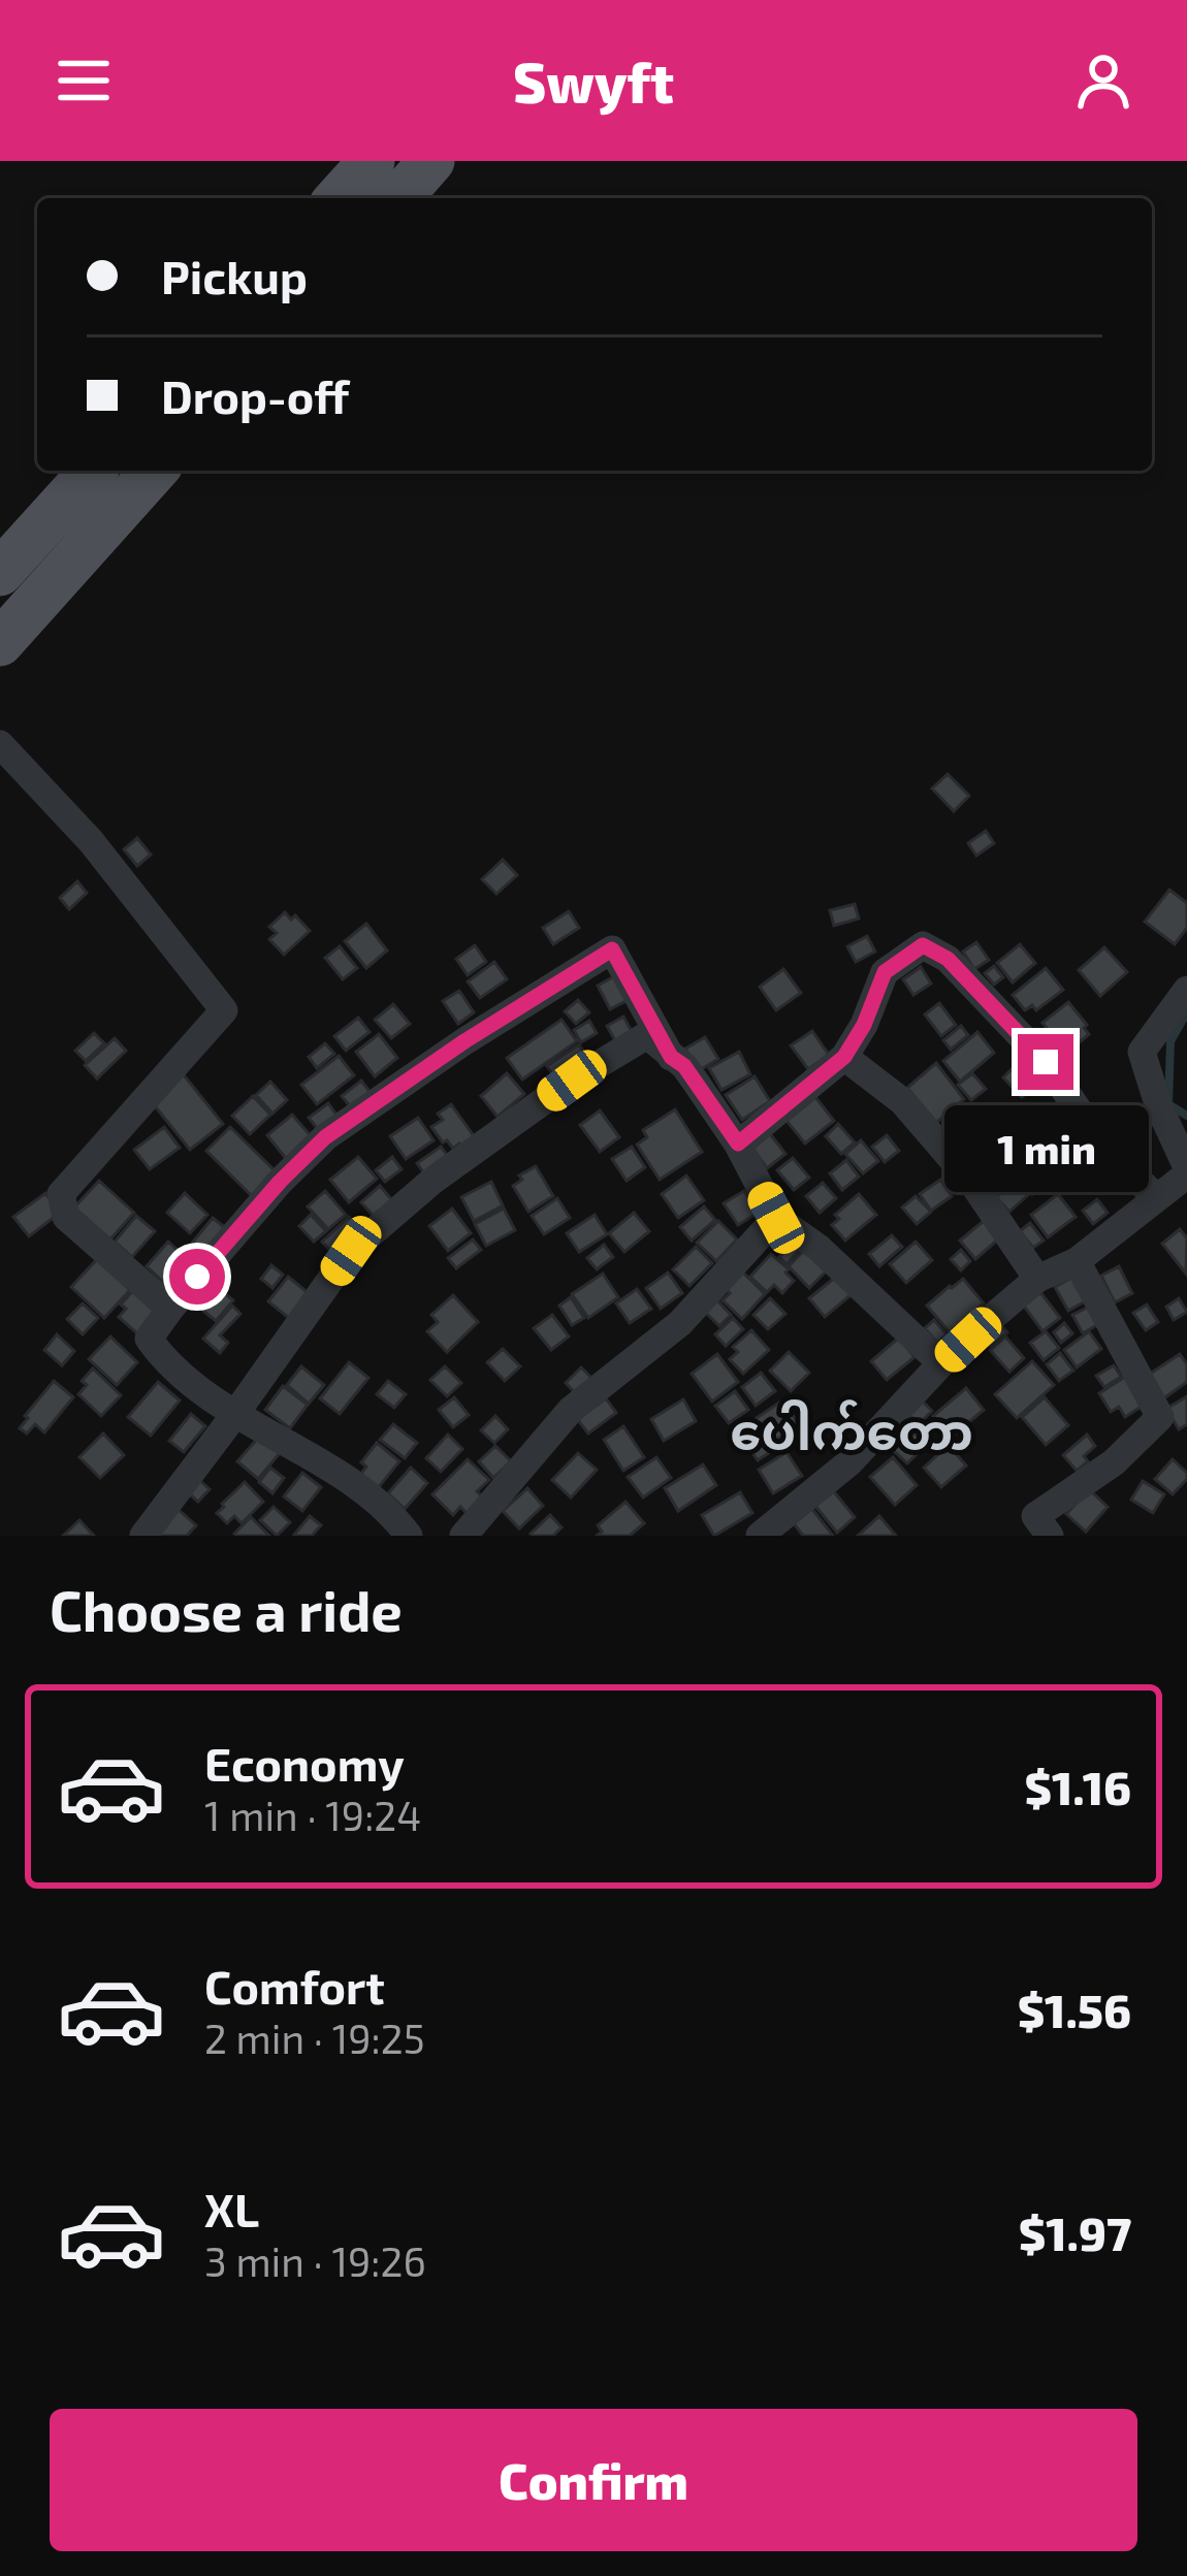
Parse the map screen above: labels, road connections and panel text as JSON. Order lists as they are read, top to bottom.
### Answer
{
  "districts": ["ပေါက်တော"],
  "page": {
    "header": "Swyft",
    "banner": ["Pickup", "Drop-off"],
    "bubble": "1 min",
    "heading": "Choose a ride",
    "list": [
      {
        "name": "Economy",
        "note": "1 min · 19:24",
        "value": "$1.16"
      },
      {
        "name": "Comfort",
        "note": "2 min · 19:25",
        "value": "$1.56"
      },
      {
        "name": "XL",
        "note": "3 min · 19:26",
        "value": "$1.97"
      }
    ],
    "buttons": "Confirm"
  }
}
